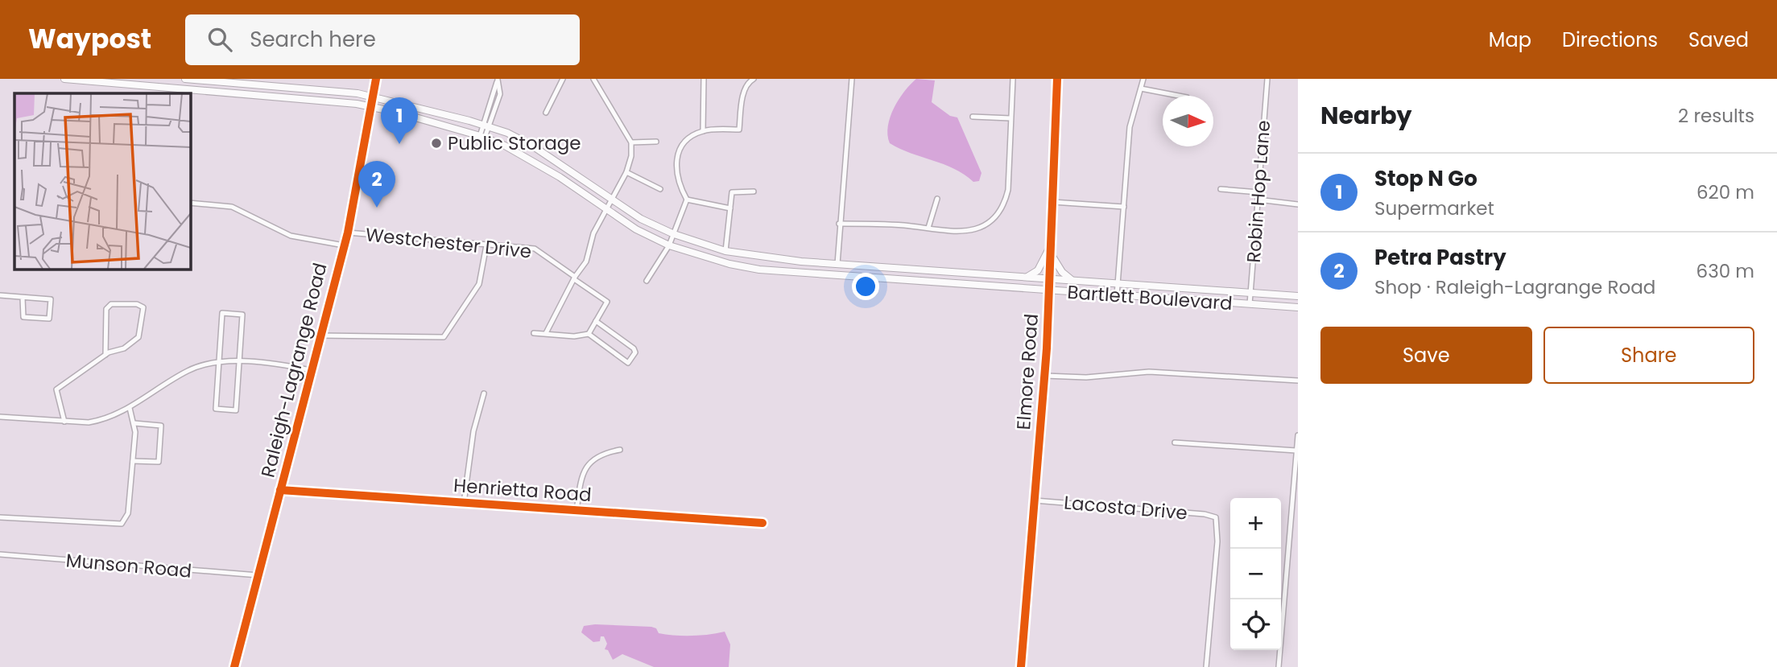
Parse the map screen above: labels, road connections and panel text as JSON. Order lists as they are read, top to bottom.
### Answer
{
  "streets": {
    "main road": ["Bartlett Boulevard", "Raleigh-Lagrange Road", "Elmore Road"],
    "street": [
      "Robin Hop Lane",
      "Westchester Drive",
      "Henrietta Road",
      "Lacosta Drive",
      "Munson Road"
    ]
  },
  "crossings": [
    ["Robin Hop Lane", "Bartlett Boulevard"],
    ["Westchester Drive", "Raleigh-Lagrange Road"],
    ["Bartlett Boulevard", "Elmore Road"],
    ["Raleigh-Lagrange Road", "Henrietta Road"],
    ["Raleigh-Lagrange Road", "Munson Road"],
    ["Elmore Road", "Lacosta Drive"]
  ],
  "places": ["Public Storage"],
  "north": "right",
  "page": {
    "header": "Waypost",
    "search": "Search here",
    "nav": ["Map", "Directions", "Saved"],
    "heading": ["Nearby", "2 results"],
    "pins": ["1", "2"],
    "list": [
      {
        "mark": "1",
        "name": "Stop N Go",
        "note": "Supermarket",
        "value": "620 m"
      },
      {
        "mark": "2",
        "name": "Petra Pastry",
        "note": "Shop · Raleigh-Lagrange Road",
        "value": "630 m"
      }
    ],
    "buttons": ["Save", "Share"],
    "map_buttons": ["+", "−"]
  }
}
